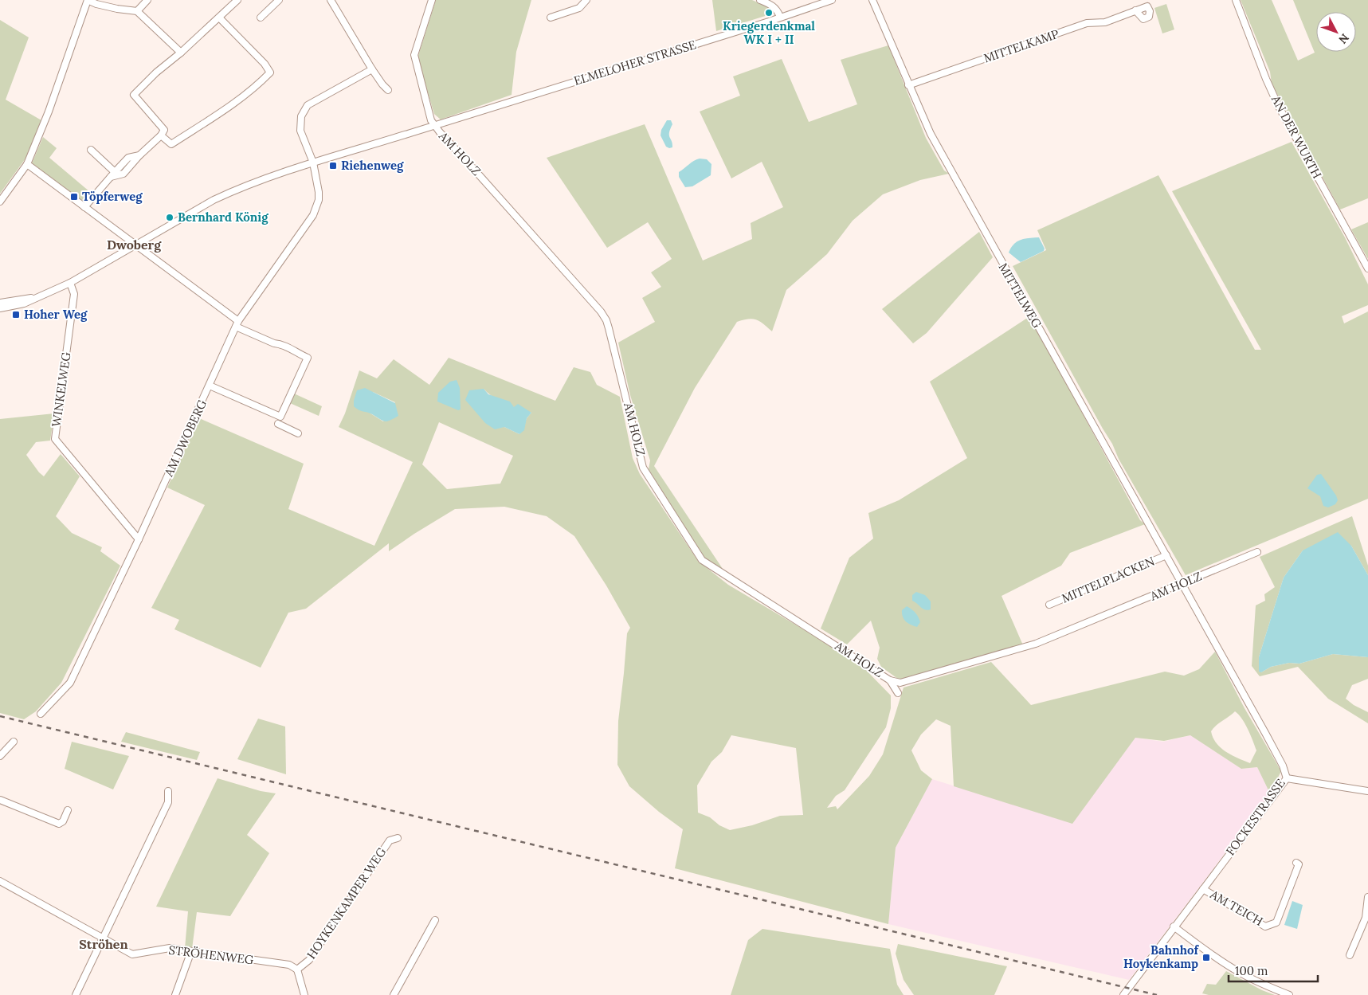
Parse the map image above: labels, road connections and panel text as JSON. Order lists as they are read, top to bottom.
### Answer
{
  "streets": {
    "street": [
      "MITTELKAMP",
      "ELMELOHER STRASSE",
      "AN DER WURTH",
      "AM HOLZ",
      "MITTELWEG",
      "WINKELWEG",
      "AM DWOBERG",
      "MITTELPLACKEN",
      "FOCKESTRASSE",
      "HOYKENKAMPER WEG",
      "AM TEICH",
      "STRÖHENWEG"
    ]
  },
  "crossings": [
    ["MITTELKAMP", "MITTELWEG"],
    ["ELMELOHER STRASSE", "AM HOLZ"],
    ["ELMELOHER STRASSE", "WINKELWEG"],
    ["ELMELOHER STRASSE", "AM DWOBERG"],
    ["AM HOLZ", "MITTELWEG"],
    ["AM HOLZ", "FOCKESTRASSE"],
    ["MITTELWEG", "MITTELPLACKEN"],
    ["MITTELWEG", "FOCKESTRASSE"],
    ["WINKELWEG", "AM DWOBERG"],
    ["FOCKESTRASSE", "AM TEICH"],
    ["HOYKENKAMPER WEG", "STRÖHENWEG"]
  ],
  "districts": ["Dwoberg", "Ströhen"],
  "places": {
    "other": ["Kriegerdenkmal WK I + II", "Bernhard König"],
    "transit": [
      "Riehenweg",
      "Töpferweg",
      "Hoher Weg",
      "Bahnhof Hoykenkamp"
    ]
  },
  "scale_bar": "100 m",
  "north": "bottom right"
}
